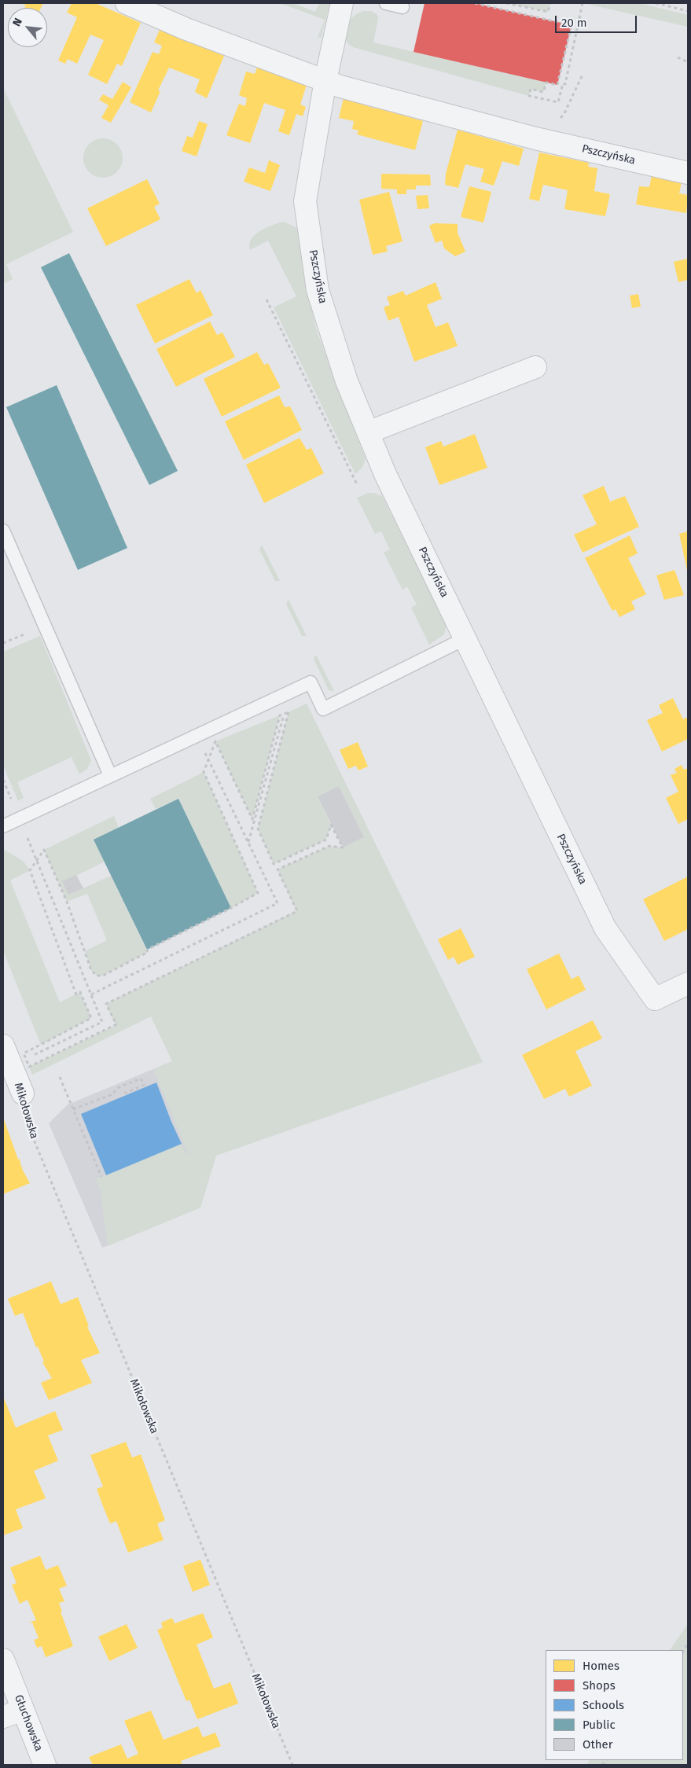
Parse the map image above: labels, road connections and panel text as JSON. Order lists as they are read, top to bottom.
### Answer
{
  "streets": {
    "street": ["Pszczyńska", "Mikołowska", "Głuchowska"]
  },
  "legend": [
    "Homes",
    "Shops",
    "Schools",
    "Public",
    "Other"
  ],
  "scale_bar": "20 m",
  "north": "top left"
}
